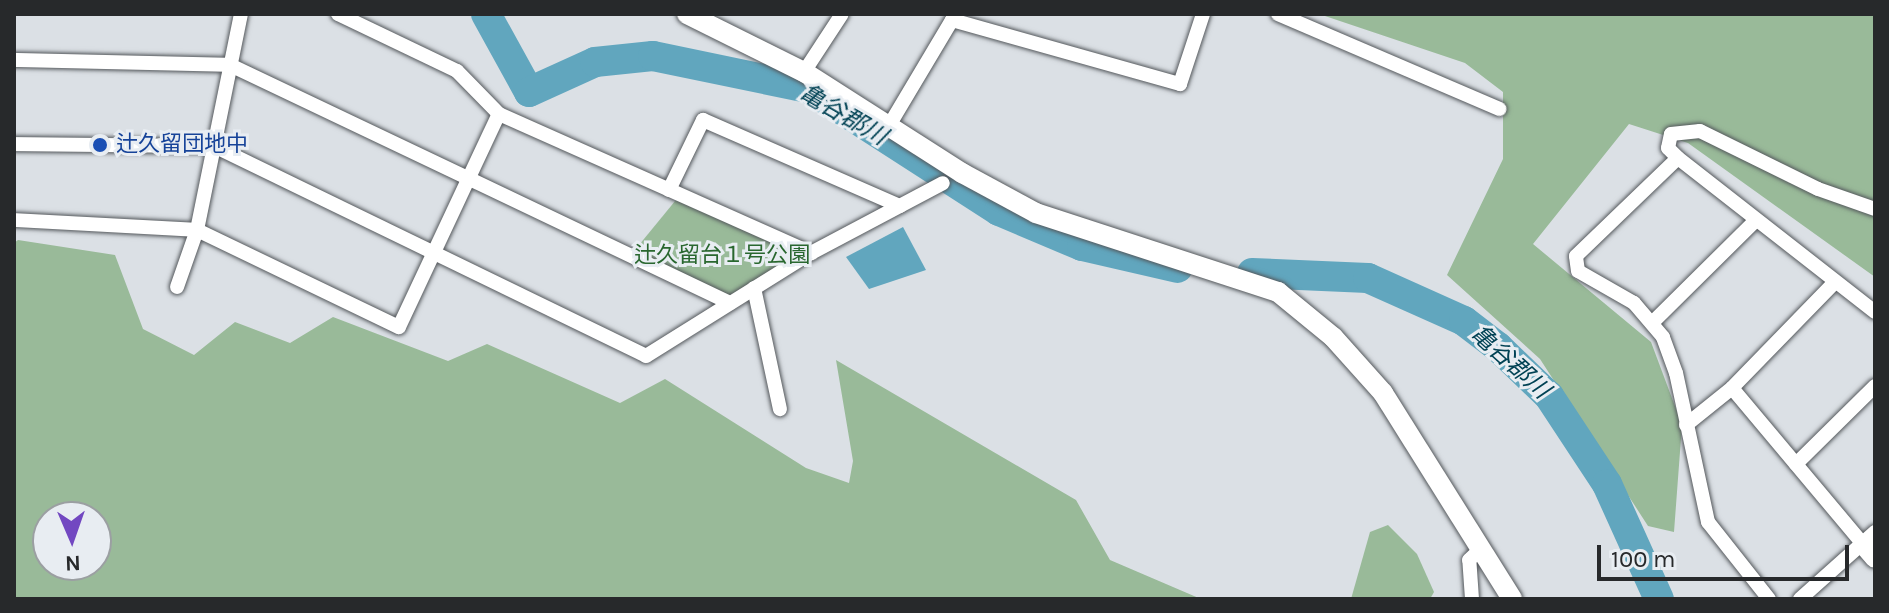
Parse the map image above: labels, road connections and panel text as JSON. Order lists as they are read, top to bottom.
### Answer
{
  "water": ["亀谷郡川"],
  "parks": ["辻久留台１号公園"],
  "places": ["辻久留団地中"],
  "scale_bar": "100 m",
  "north": "bottom"
}
